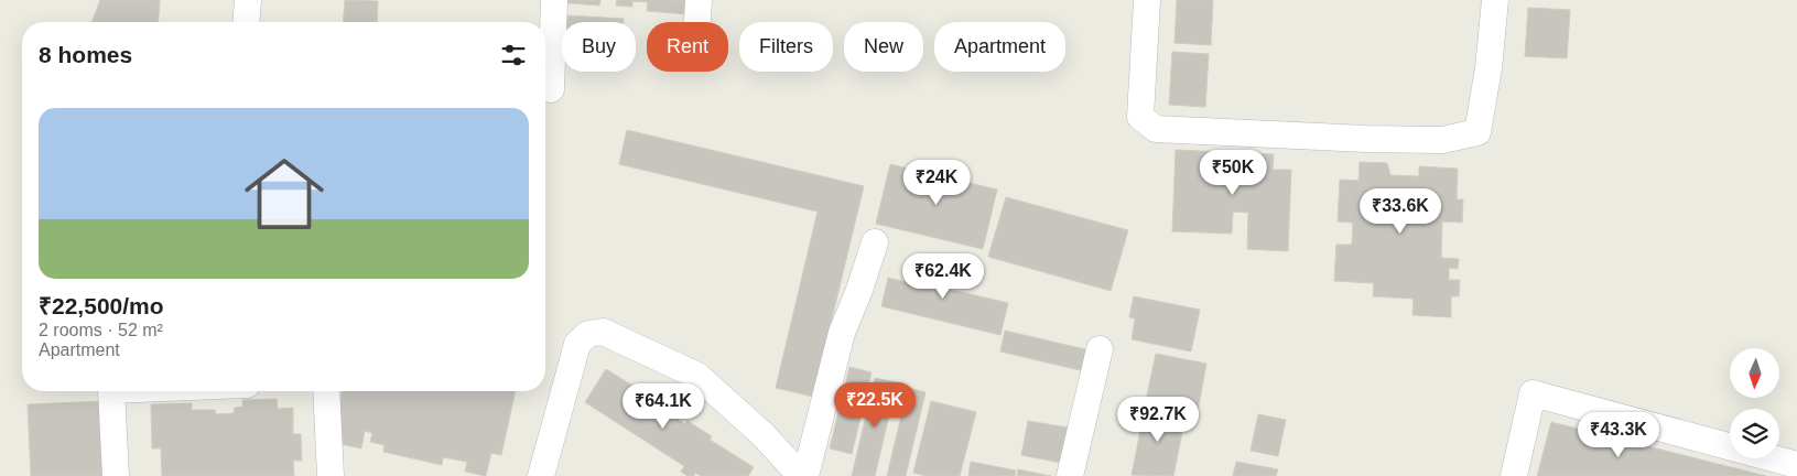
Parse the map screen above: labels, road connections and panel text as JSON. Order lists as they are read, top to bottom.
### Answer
{
  "north": "bottom",
  "page": {
    "chip": [
      "Buy",
      "Rent",
      "Filters",
      "New",
      "Apartment"
    ],
    "heading": "8 homes",
    "list": [
      {
        "name": "₹22,500/mo",
        "note": "2 rooms · 52 m² · Apartment"
      }
    ],
    "price": [
      "₹50K",
      "₹24K",
      "₹33.6K",
      "₹62.4K",
      "₹22.5K",
      "₹64.1K",
      "₹92.7K",
      "₹43.3K"
    ]
  }
}
